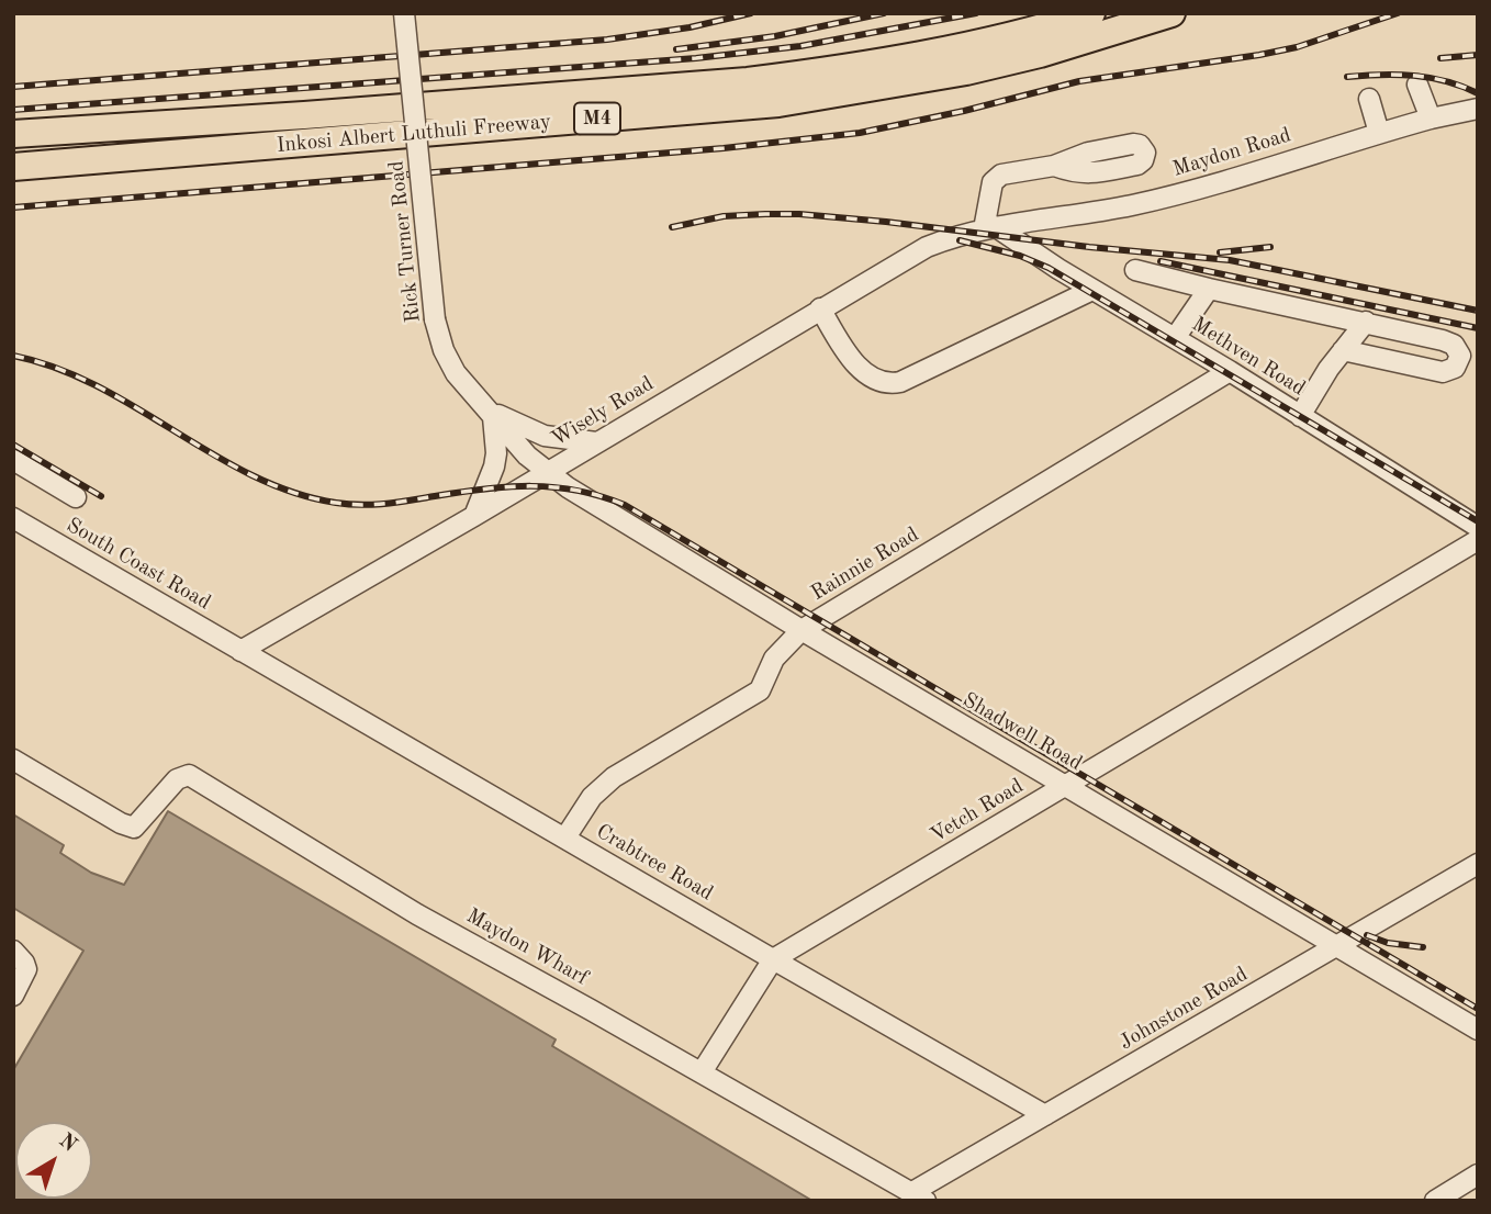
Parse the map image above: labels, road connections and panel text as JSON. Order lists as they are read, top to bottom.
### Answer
{
  "streets": {
    "highway": ["M4", "Inkosi Albert Luthuli Freeway"],
    "street": [
      "Maydon Road",
      "Rick Turner Road",
      "Methven Road",
      "Wisely Road",
      "South Coast Road",
      "Rainnie Road",
      "Shadwell Road",
      "Vetch Road",
      "Crabtree Road",
      "Maydon Wharf",
      "Johnstone Road"
    ]
  },
  "crossings": [
    ["Maydon Road", "Methven Road"],
    ["Maydon Road", "Wisely Road"],
    ["Rick Turner Road", "Wisely Road"],
    ["Rick Turner Road", "Shadwell Road"],
    ["Methven Road", "Wisely Road"],
    ["Methven Road", "Rainnie Road"],
    ["Wisely Road", "South Coast Road"],
    ["Wisely Road", "Shadwell Road"],
    ["Wisely Road", "Crabtree Road"],
    ["South Coast Road", "Crabtree Road"],
    ["Rainnie Road", "Shadwell Road"],
    ["Rainnie Road", "Crabtree Road"],
    ["Shadwell Road", "Vetch Road"],
    ["Shadwell Road", "Johnstone Road"],
    ["Vetch Road", "Crabtree Road"],
    ["Vetch Road", "Maydon Wharf"],
    ["Crabtree Road", "Johnstone Road"],
    ["Maydon Wharf", "Johnstone Road"]
  ],
  "north": "top right"
}
